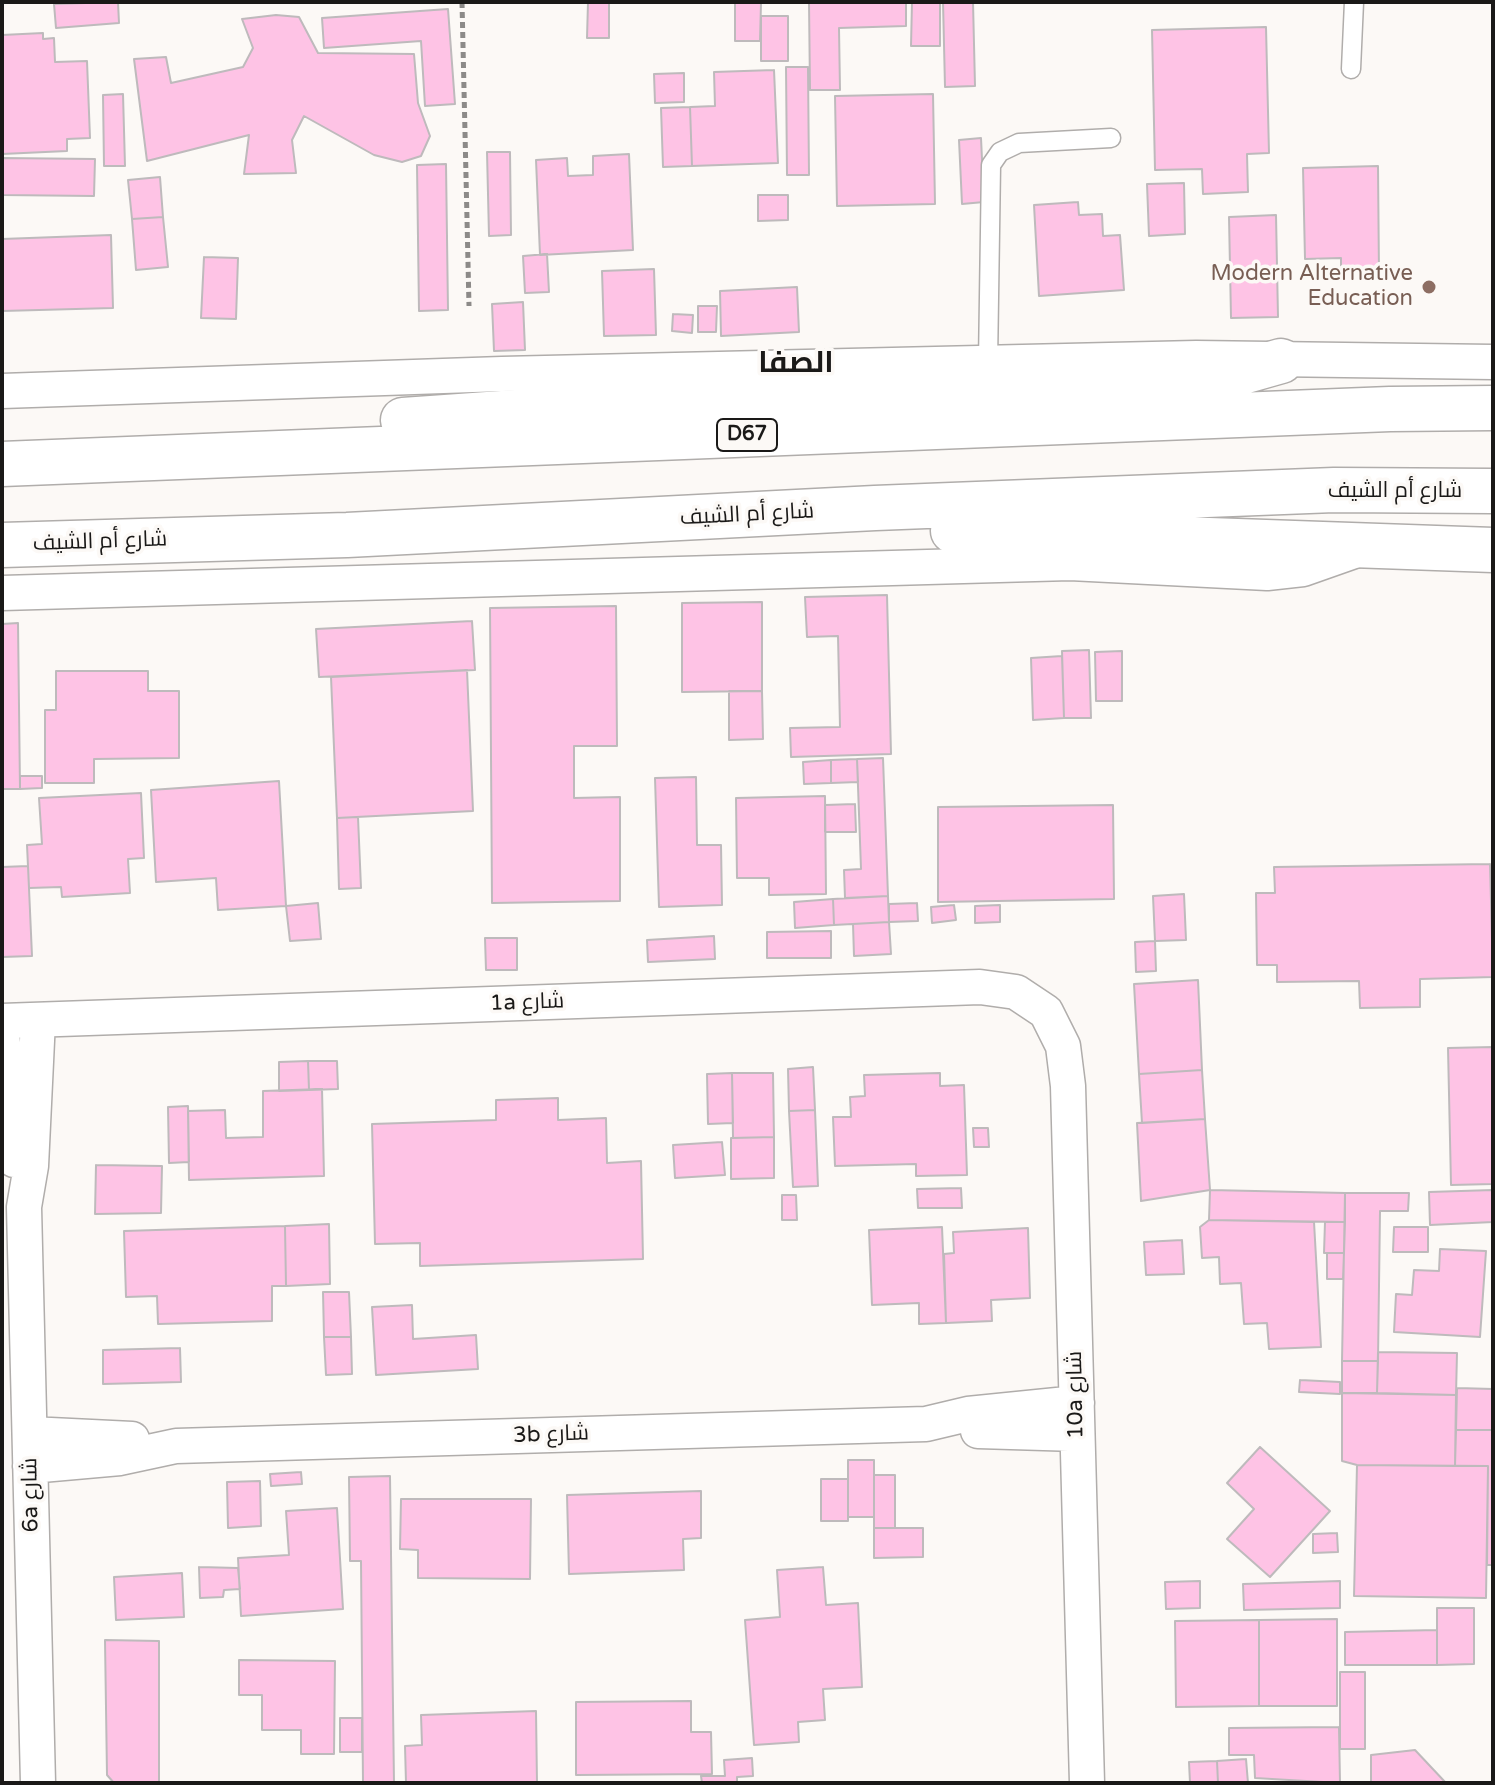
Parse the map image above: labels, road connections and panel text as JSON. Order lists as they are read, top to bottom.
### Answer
{
  "streets": {
    "main road": ["D67", "شارع أم الشيف"],
    "street": [
      "1a شارع",
      "10a شارع",
      "3b شارع",
      "6a شارع"
    ]
  },
  "crossings": [
    ["1a شارع", "10a شارع"],
    ["1a شارع", "6a شارع"],
    ["10a شارع", "3b شارع"],
    ["3b شارع", "6a شارع"]
  ],
  "districts": ["الصفا"],
  "places": ["Modern Alternative Education"]
}
